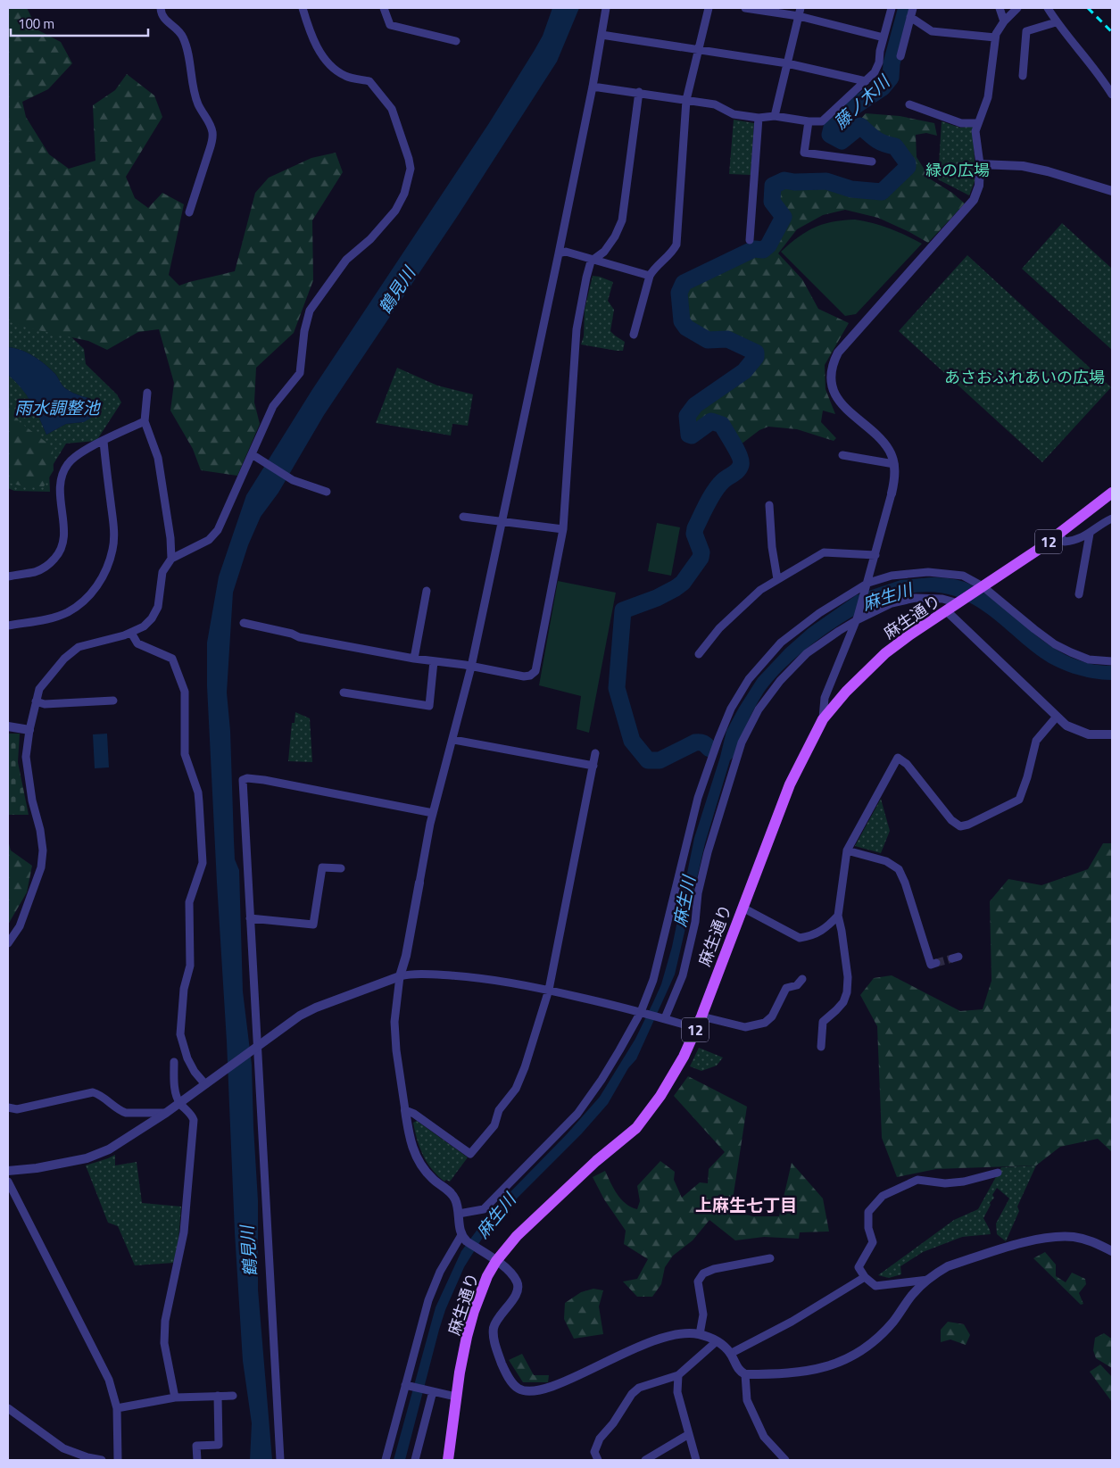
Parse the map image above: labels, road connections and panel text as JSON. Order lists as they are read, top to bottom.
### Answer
{
  "streets": {
    "main road": ["12", "麻生通り"]
  },
  "districts": ["上麻生七丁目"],
  "water": [
    "藤ノ木川",
    "鶴見川",
    "雨水調整池",
    "麻生川"
  ],
  "parks": ["緑の広場", "あさおふれあいの広場"],
  "scale_bar": "100 m"
}
